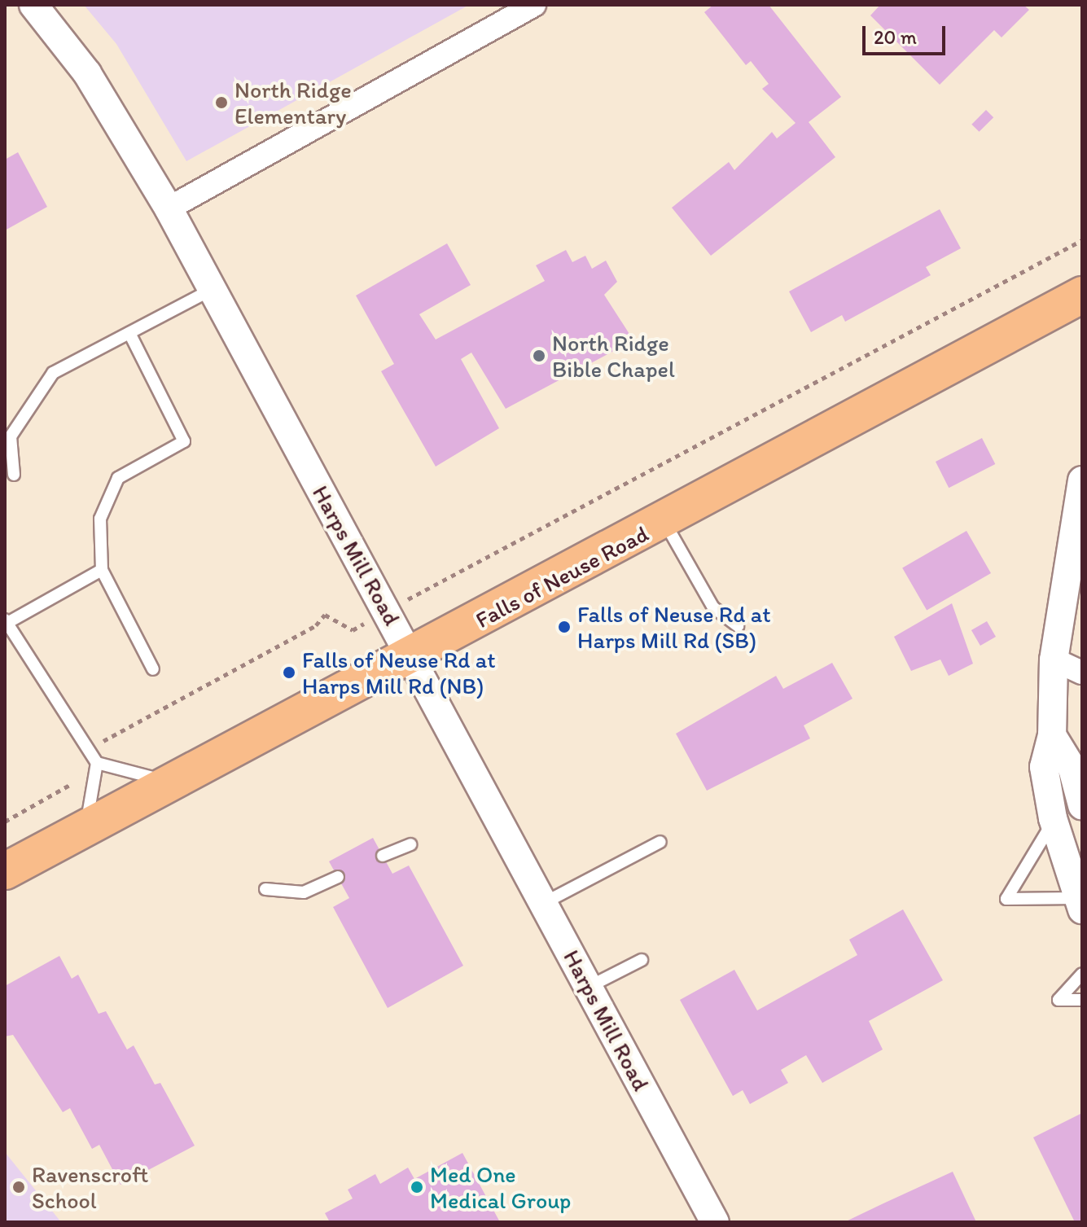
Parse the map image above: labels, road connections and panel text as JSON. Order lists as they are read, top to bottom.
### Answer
{
  "streets": {
    "main road": ["Falls of Neuse Road"],
    "street": ["Harps Mill Road"]
  },
  "crossings": [
    ["Harps Mill Road", "Falls of Neuse Road"]
  ],
  "places": [
    "North Ridge Elementary",
    "North Ridge Bible Chapel",
    "Falls of Neuse Rd at Harps Mill Rd (SB)",
    "Falls of Neuse Rd at Harps Mill Rd (NB)",
    "Ravenscroft School",
    "Med One Medical Group"
  ],
  "scale_bar": "20 m"
}
